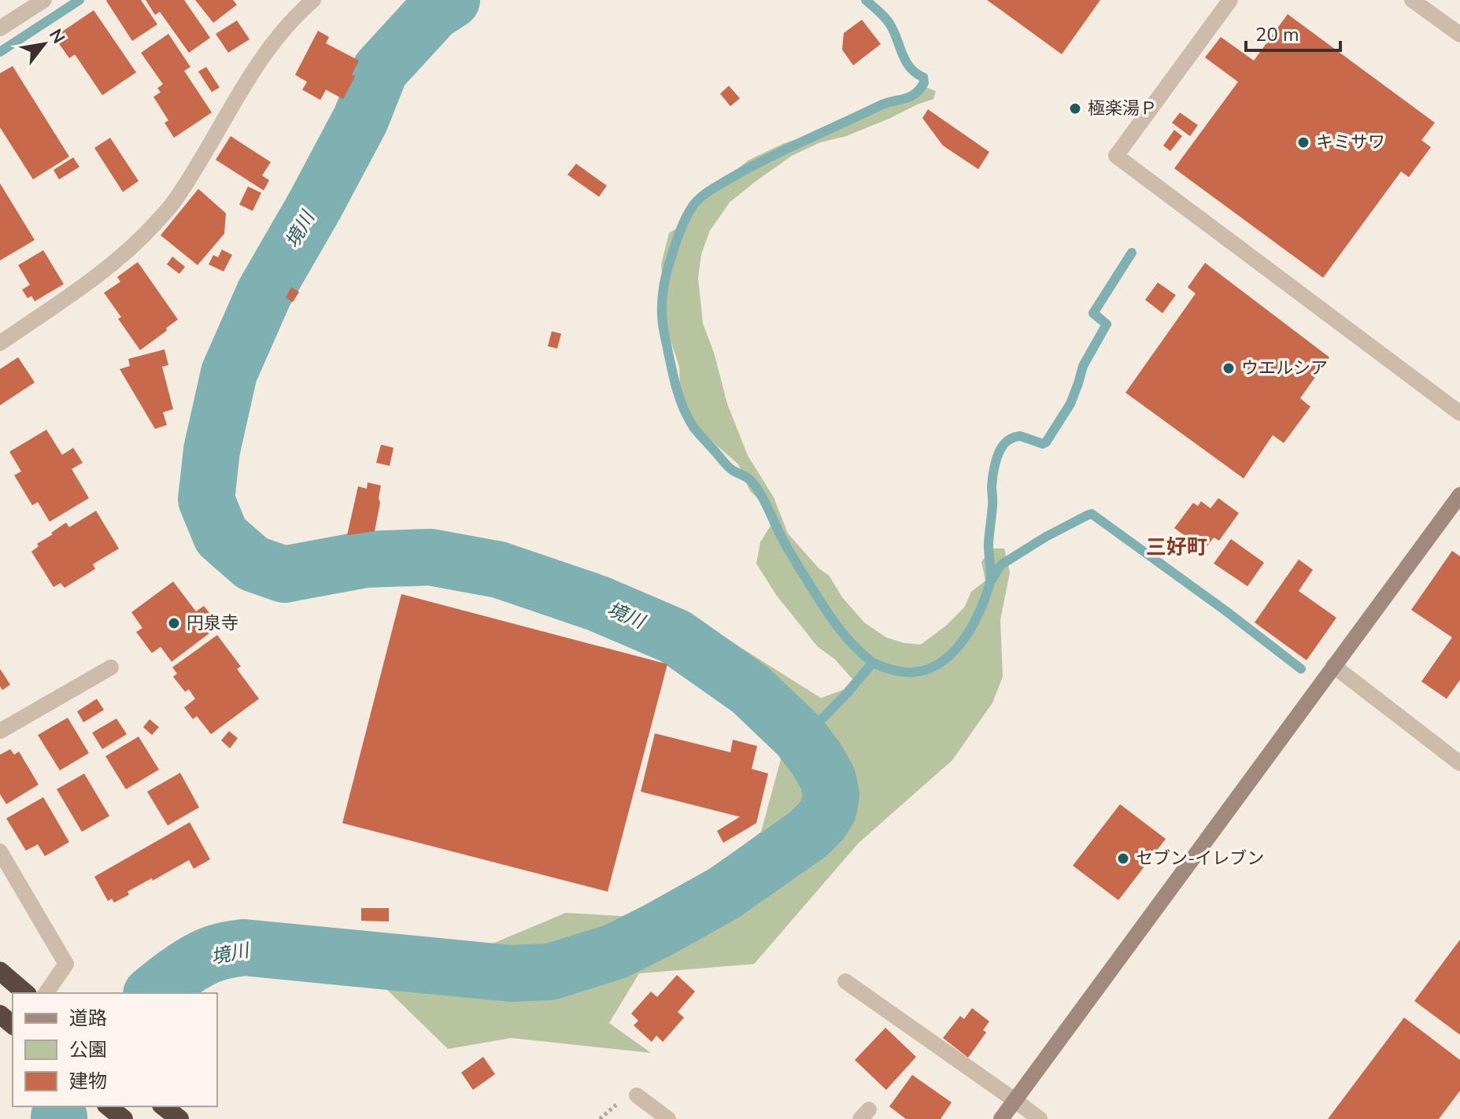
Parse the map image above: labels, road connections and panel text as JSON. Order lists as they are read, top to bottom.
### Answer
{
  "districts": ["三好町"],
  "water": ["境川"],
  "places": [
    "極楽湯Ｐ",
    "キミサワ",
    "ウエルシア",
    "円泉寺",
    "セブン-イレブン"
  ],
  "legend": ["道路", "公園", "建物"],
  "scale_bar": "20 m",
  "north": "top right"
}
